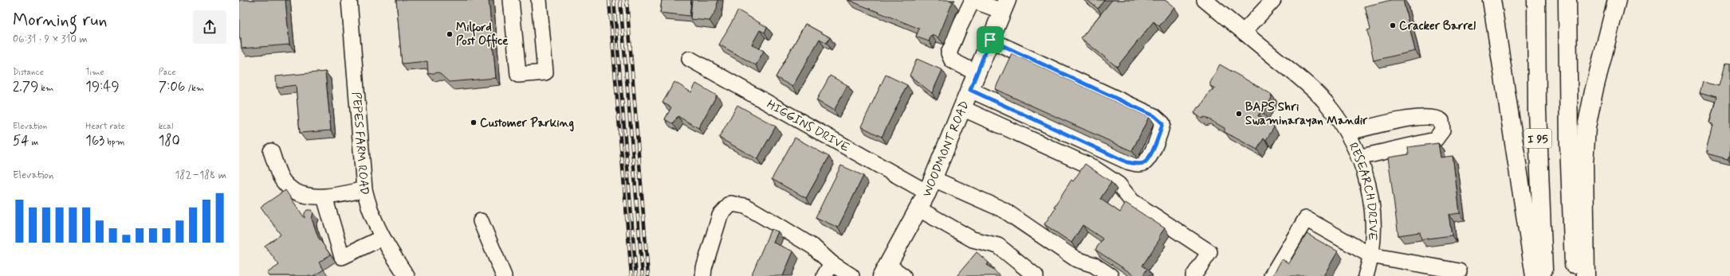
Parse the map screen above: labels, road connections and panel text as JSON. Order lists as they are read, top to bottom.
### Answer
{
  "streets": {
    "main road": ["I 95", "WOODMONT ROAD"],
    "street": ["HIGGINS DRIVE", "PEPES FARM ROAD", "RESEARCH DRIVE"]
  },
  "crossings": [
    ["HIGGINS DRIVE", "WOODMONT ROAD"]
  ],
  "places": [
    "Cracker Barrel",
    "Milford Post Office",
    "BAPS Shri Swaminarayan Mandir",
    "Customer Parking"
  ],
  "page": {
    "heading": ["Morning run", "06:31 · 9 × 310 m"],
    "stats": [
      ["Distance", "2.79 km"],
      ["Time", "19:49"],
      ["Pace", "7:06 /km"],
      ["Elevation", "54 m"],
      ["Heart rate", "163 bpm"],
      ["kcal", "180"]
    ],
    "chart": ["Elevation", "182–188 m"]
  }
}
